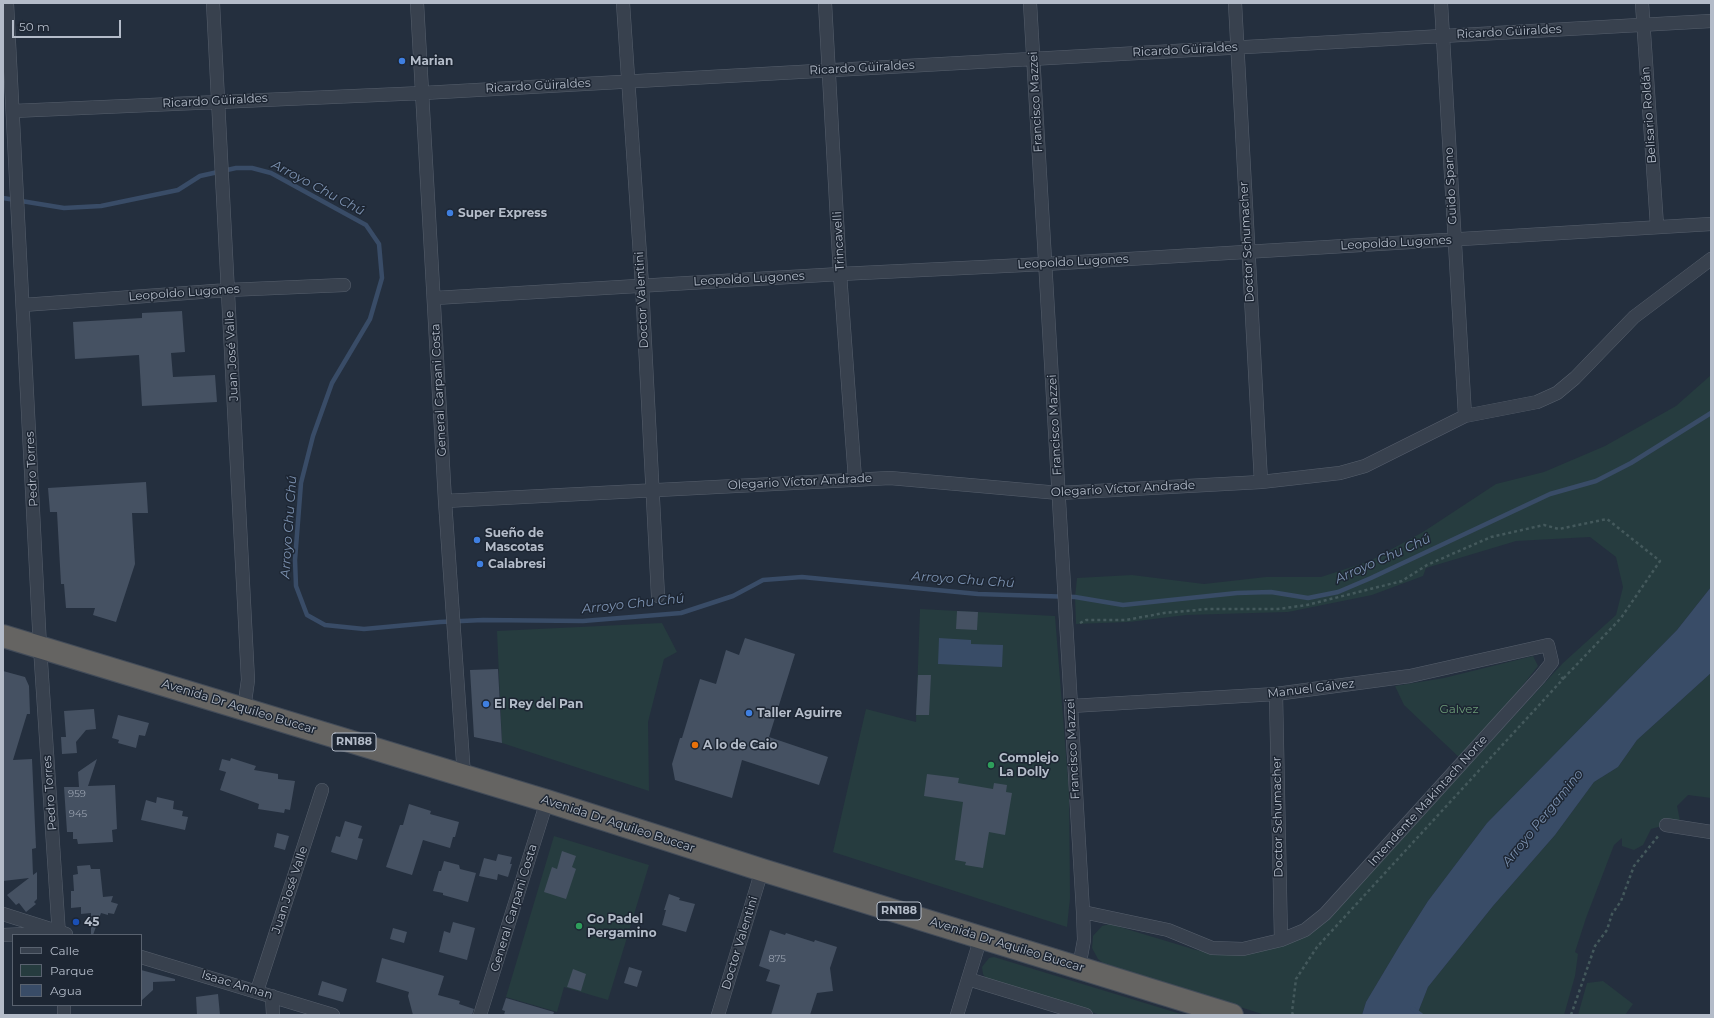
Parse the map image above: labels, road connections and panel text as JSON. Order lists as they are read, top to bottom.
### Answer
{
  "streets": {
    "highway": ["Avenida Dr Aquileo Buccar", "RN188"],
    "street": [
      "Ricardo Güiraldes",
      "Francisco Mazzei",
      "Belisario Roldán",
      "Guido Spano",
      "Trincavelli",
      "Doctor Schumacher",
      "Leopoldo Lugones",
      "Doctor Valentini",
      "Juan José Valle",
      "General Carpani Costa",
      "Pedro Torres",
      "Olegario Víctor Andrade",
      "Manuel Gálvez",
      "Intendente Makintach Norte",
      "Isaac Annan"
    ]
  },
  "crossings": [
    ["Ricardo Güiraldes", "Francisco Mazzei"],
    ["Ricardo Güiraldes", "Belisario Roldán"],
    ["Ricardo Güiraldes", "Guido Spano"],
    ["Ricardo Güiraldes", "Trincavelli"],
    ["Ricardo Güiraldes", "Doctor Schumacher"],
    ["Ricardo Güiraldes", "Doctor Valentini"],
    ["Ricardo Güiraldes", "Juan José Valle"],
    ["Ricardo Güiraldes", "General Carpani Costa"],
    ["Ricardo Güiraldes", "Pedro Torres"],
    ["Francisco Mazzei", "Leopoldo Lugones"],
    ["Francisco Mazzei", "Olegario Víctor Andrade"],
    ["Francisco Mazzei", "Manuel Gálvez"],
    ["Francisco Mazzei", "Avenida Dr Aquileo Buccar"],
    ["Francisco Mazzei", "Intendente Makintach Norte"],
    ["Belisario Roldán", "Leopoldo Lugones"],
    ["Guido Spano", "Leopoldo Lugones"],
    ["Guido Spano", "Olegario Víctor Andrade"],
    ["Trincavelli", "Leopoldo Lugones"],
    ["Trincavelli", "Olegario Víctor Andrade"],
    ["Doctor Schumacher", "Leopoldo Lugones"],
    ["Doctor Schumacher", "Olegario Víctor Andrade"],
    ["Doctor Schumacher", "Manuel Gálvez"],
    ["Doctor Schumacher", "Intendente Makintach Norte"],
    ["Leopoldo Lugones", "Doctor Valentini"],
    ["Leopoldo Lugones", "Juan José Valle"],
    ["Leopoldo Lugones", "General Carpani Costa"],
    ["Leopoldo Lugones", "Pedro Torres"],
    ["Doctor Valentini", "Olegario Víctor Andrade"],
    ["Doctor Valentini", "Avenida Dr Aquileo Buccar"],
    ["Juan José Valle", "Avenida Dr Aquileo Buccar"],
    ["Juan José Valle", "Isaac Annan"],
    ["General Carpani Costa", "Olegario Víctor Andrade"],
    ["General Carpani Costa", "Avenida Dr Aquileo Buccar"],
    ["Pedro Torres", "Avenida Dr Aquileo Buccar"],
    ["Manuel Gálvez", "Intendente Makintach Norte"]
  ],
  "water": ["Arroyo Chu Chú", "Arroyo Pergamino"],
  "parks": ["Galvez"],
  "places": [
    "Marian",
    "Super Express",
    "Sueño de Mascotas",
    "Calabresi",
    "El Rey del Pan",
    "Taller Aguirre",
    "A lo de Caio",
    "Complejo La Dolly",
    "45",
    "Go Padel Pergamino"
  ],
  "house_numbers": ["959", "945", "875"],
  "legend": ["Calle", "Parque", "Agua"],
  "scale_bar": "50 m"
}
